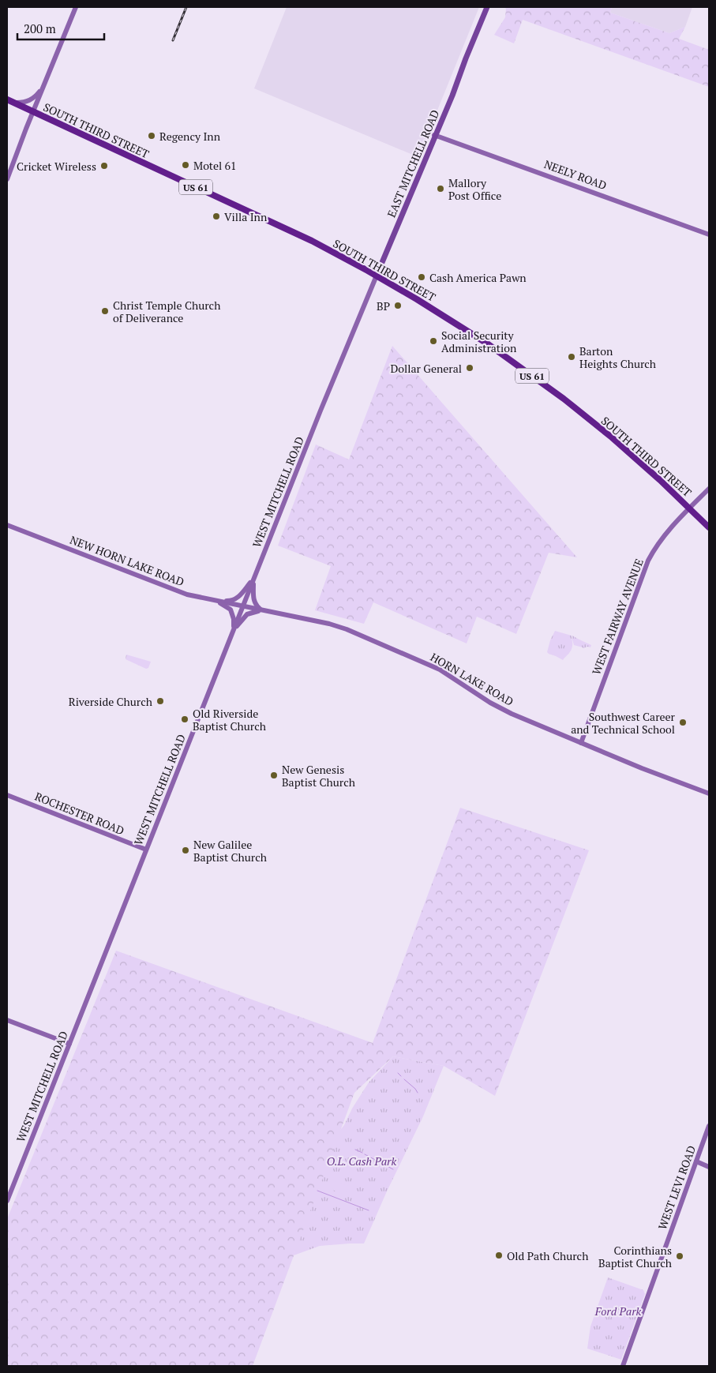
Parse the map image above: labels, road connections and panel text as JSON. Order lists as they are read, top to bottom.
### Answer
{
  "streets": {
    "highway": ["SOUTH THIRD STREET", "US 61"],
    "main road": [
      "EAST MITCHELL ROAD",
      "NEELY ROAD",
      "WEST MITCHELL ROAD",
      "NEW HORN LAKE ROAD",
      "WEST FAIRWAY AVENUE",
      "HORN LAKE ROAD",
      "ROCHESTER ROAD",
      "WEST LEVI ROAD"
    ]
  },
  "crossings": [
    ["SOUTH THIRD STREET", "EAST MITCHELL ROAD"],
    ["SOUTH THIRD STREET", "WEST MITCHELL ROAD"],
    ["SOUTH THIRD STREET", "WEST FAIRWAY AVENUE"],
    ["EAST MITCHELL ROAD", "NEELY ROAD"],
    ["EAST MITCHELL ROAD", "WEST MITCHELL ROAD"],
    ["WEST MITCHELL ROAD", "NEW HORN LAKE ROAD"],
    ["WEST MITCHELL ROAD", "HORN LAKE ROAD"],
    ["WEST MITCHELL ROAD", "ROCHESTER ROAD"],
    ["NEW HORN LAKE ROAD", "HORN LAKE ROAD"],
    ["WEST FAIRWAY AVENUE", "HORN LAKE ROAD"]
  ],
  "parks": ["O.L. Cash Park", "Ford Park"],
  "places": [
    "Regency Inn",
    "Motel 61",
    "Cricket Wireless",
    "Mallory Post Office",
    "Villa Inn",
    "Cash America Pawn",
    "BP",
    "Christ Temple Church of Deliverance",
    "Social Security Administration",
    "Barton Heights Church",
    "Dollar General",
    "Riverside Church",
    "Old Riverside Baptist Church",
    "Southwest Career and Technical School",
    "New Genesis Baptist Church",
    "New Galilee Baptist Church",
    "Old Path Church",
    "Corinthians Baptist Church"
  ],
  "scale_bar": "200 m"
}
